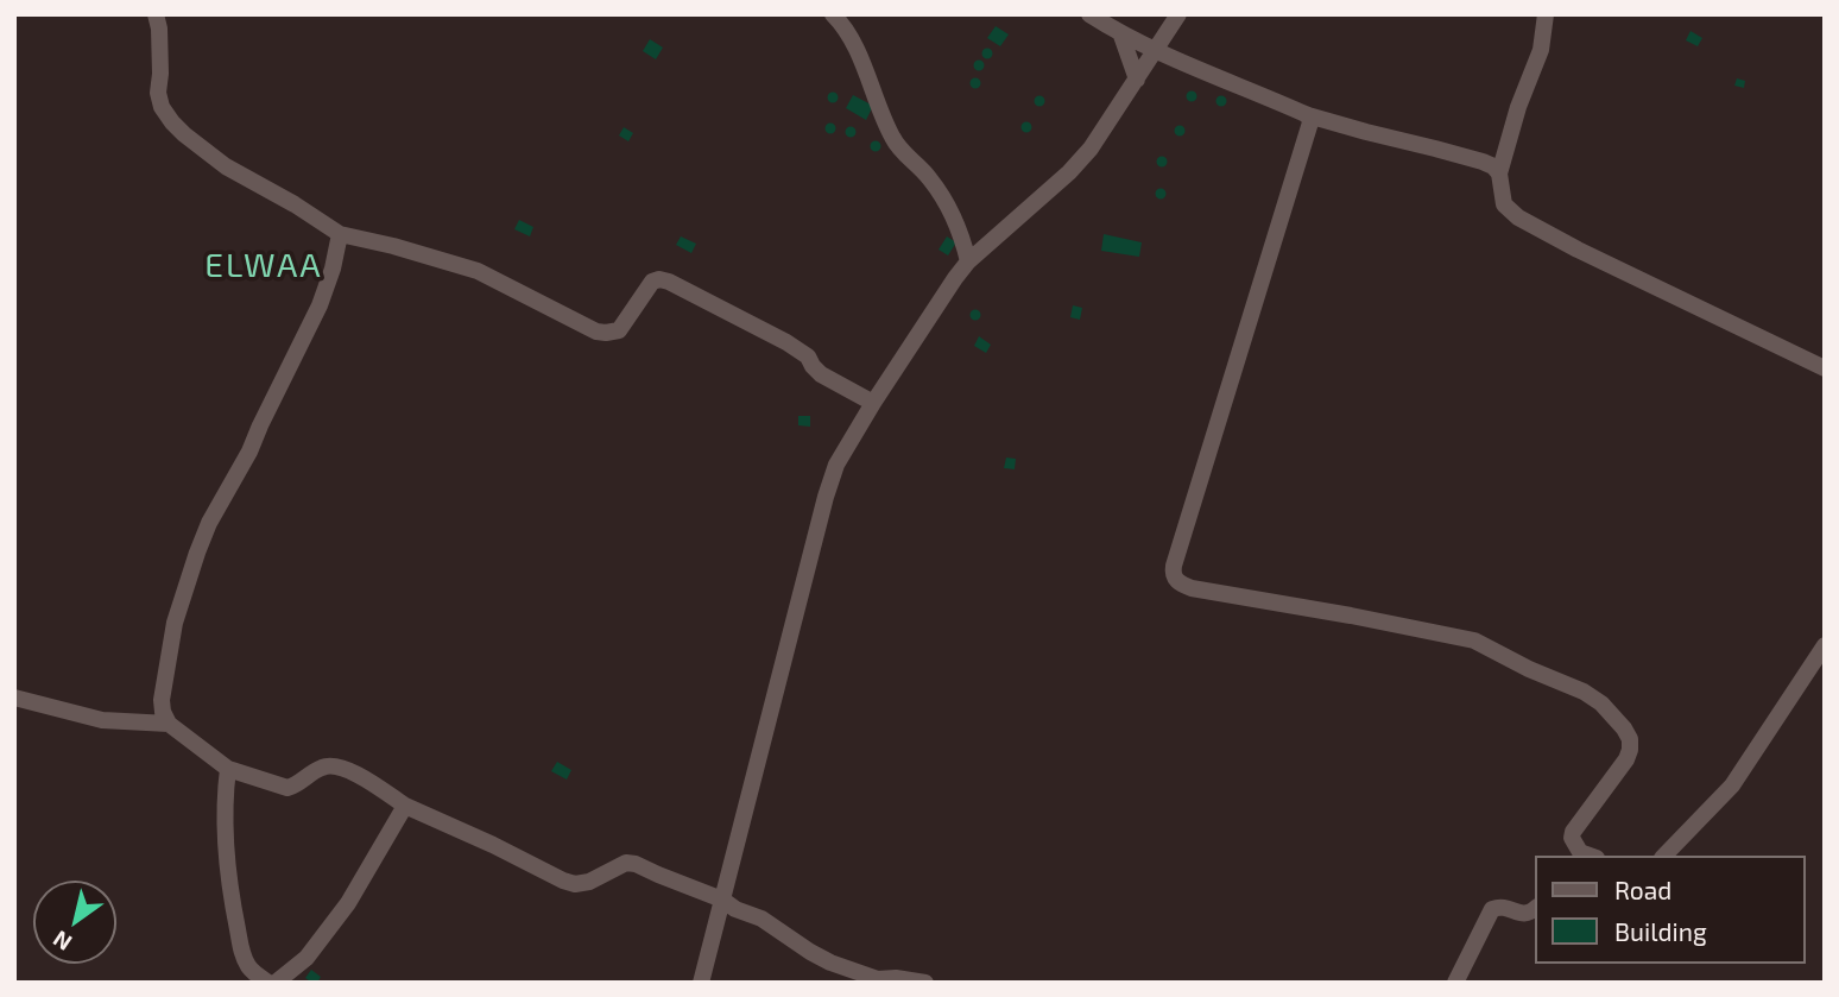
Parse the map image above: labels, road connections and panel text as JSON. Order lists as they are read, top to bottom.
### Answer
{
  "districts": ["ELWAA"],
  "legend": ["Road", "Building"],
  "north": "bottom left"
}
